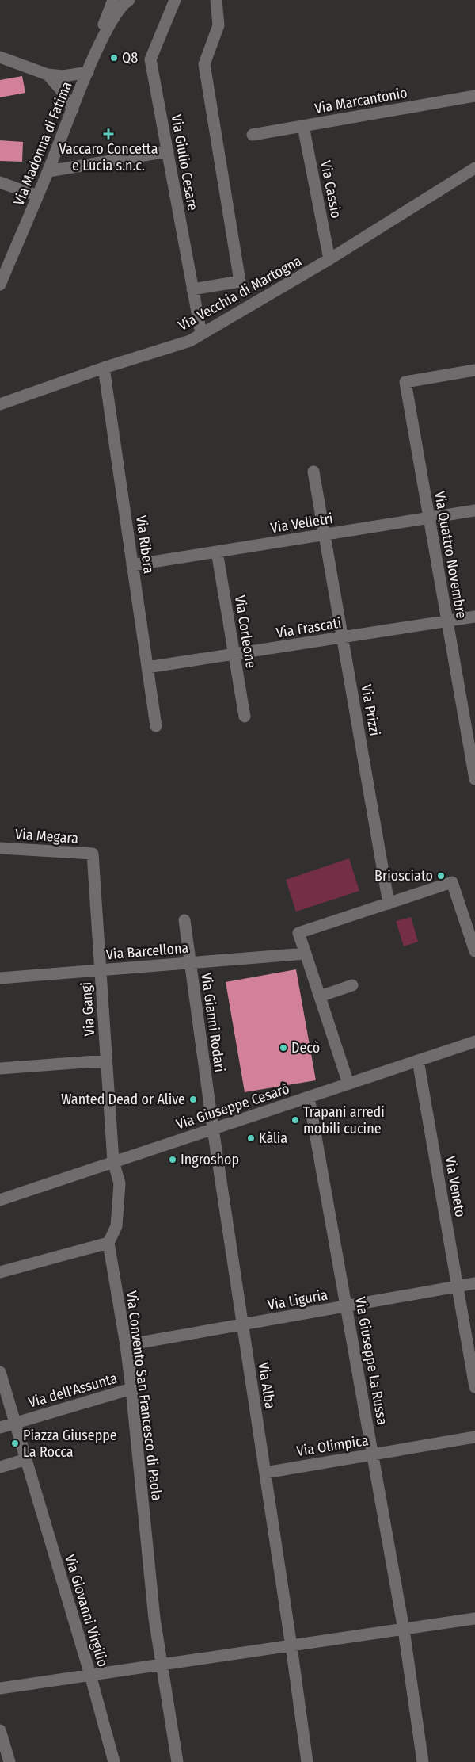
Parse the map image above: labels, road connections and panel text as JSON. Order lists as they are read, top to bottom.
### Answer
{
  "streets": {
    "street": [
      "Via Marcantonio",
      "Via Madonna di Fatima",
      "Via Giulio Cesare",
      "Via Cassio",
      "Via Vecchia di Martogna",
      "Via Velletri",
      "Via Ribera",
      "Via Quattro Novembre",
      "Via Frascati",
      "Via Corleone",
      "Via Prizzi",
      "Via Megara",
      "Via Barcellona",
      "Via Gangi",
      "Via Gianni Rodari",
      "Via Giuseppe Cesarò",
      "Via Veneto",
      "Via Liguria",
      "Via Giuseppe La Russa",
      "Via Alba",
      "Via dell'Assunta",
      "Via Convento San Francesco di Paola",
      "Via Olimpica",
      "Via Giovanni Virgilio"
    ]
  },
  "crossings": [
    ["Via Marcantonio", "Via Cassio"],
    ["Via Giulio Cesare", "Via Vecchia di Martogna"],
    ["Via Cassio", "Via Vecchia di Martogna"],
    ["Via Vecchia di Martogna", "Via Ribera"],
    ["Via Velletri", "Via Ribera"],
    ["Via Velletri", "Via Quattro Novembre"],
    ["Via Velletri", "Via Corleone"],
    ["Via Velletri", "Via Prizzi"],
    ["Via Ribera", "Via Frascati"],
    ["Via Quattro Novembre", "Via Frascati"],
    ["Via Frascati", "Via Corleone"],
    ["Via Frascati", "Via Prizzi"],
    ["Via Megara", "Via Gangi"],
    ["Via Barcellona", "Via Gangi"],
    ["Via Barcellona", "Via Gianni Rodari"],
    ["Via Gangi", "Via Giuseppe Cesarò"],
    ["Via Gangi", "Via Convento San Francesco di Paola"],
    ["Via Gianni Rodari", "Via Giuseppe Cesarò"],
    ["Via Gianni Rodari", "Via Alba"],
    ["Via Giuseppe Cesarò", "Via Veneto"],
    ["Via Giuseppe Cesarò", "Via Giuseppe La Russa"],
    ["Via Giuseppe Cesarò", "Via Alba"],
    ["Via Veneto", "Via Liguria"],
    ["Via Liguria", "Via Giuseppe La Russa"],
    ["Via Liguria", "Via Alba"],
    ["Via Liguria", "Via Convento San Francesco di Paola"],
    ["Via Giuseppe La Russa", "Via Olimpica"],
    ["Via Alba", "Via Olimpica"],
    ["Via dell'Assunta", "Via Convento San Francesco di Paola"],
    ["Via dell'Assunta", "Via Giovanni Virgilio"]
  ],
  "places": {
    "other": [
      "Q8",
      "Briosciato",
      "Decò",
      "Wanted Dead or Alive",
      "Trapani arredi mobili cucine",
      "Kàlia",
      "Ingroshop",
      "Piazza Giuseppe La Rocca"
    ],
    "health": ["Vaccaro Concetta e Lucia s.n.c."]
  }
}
